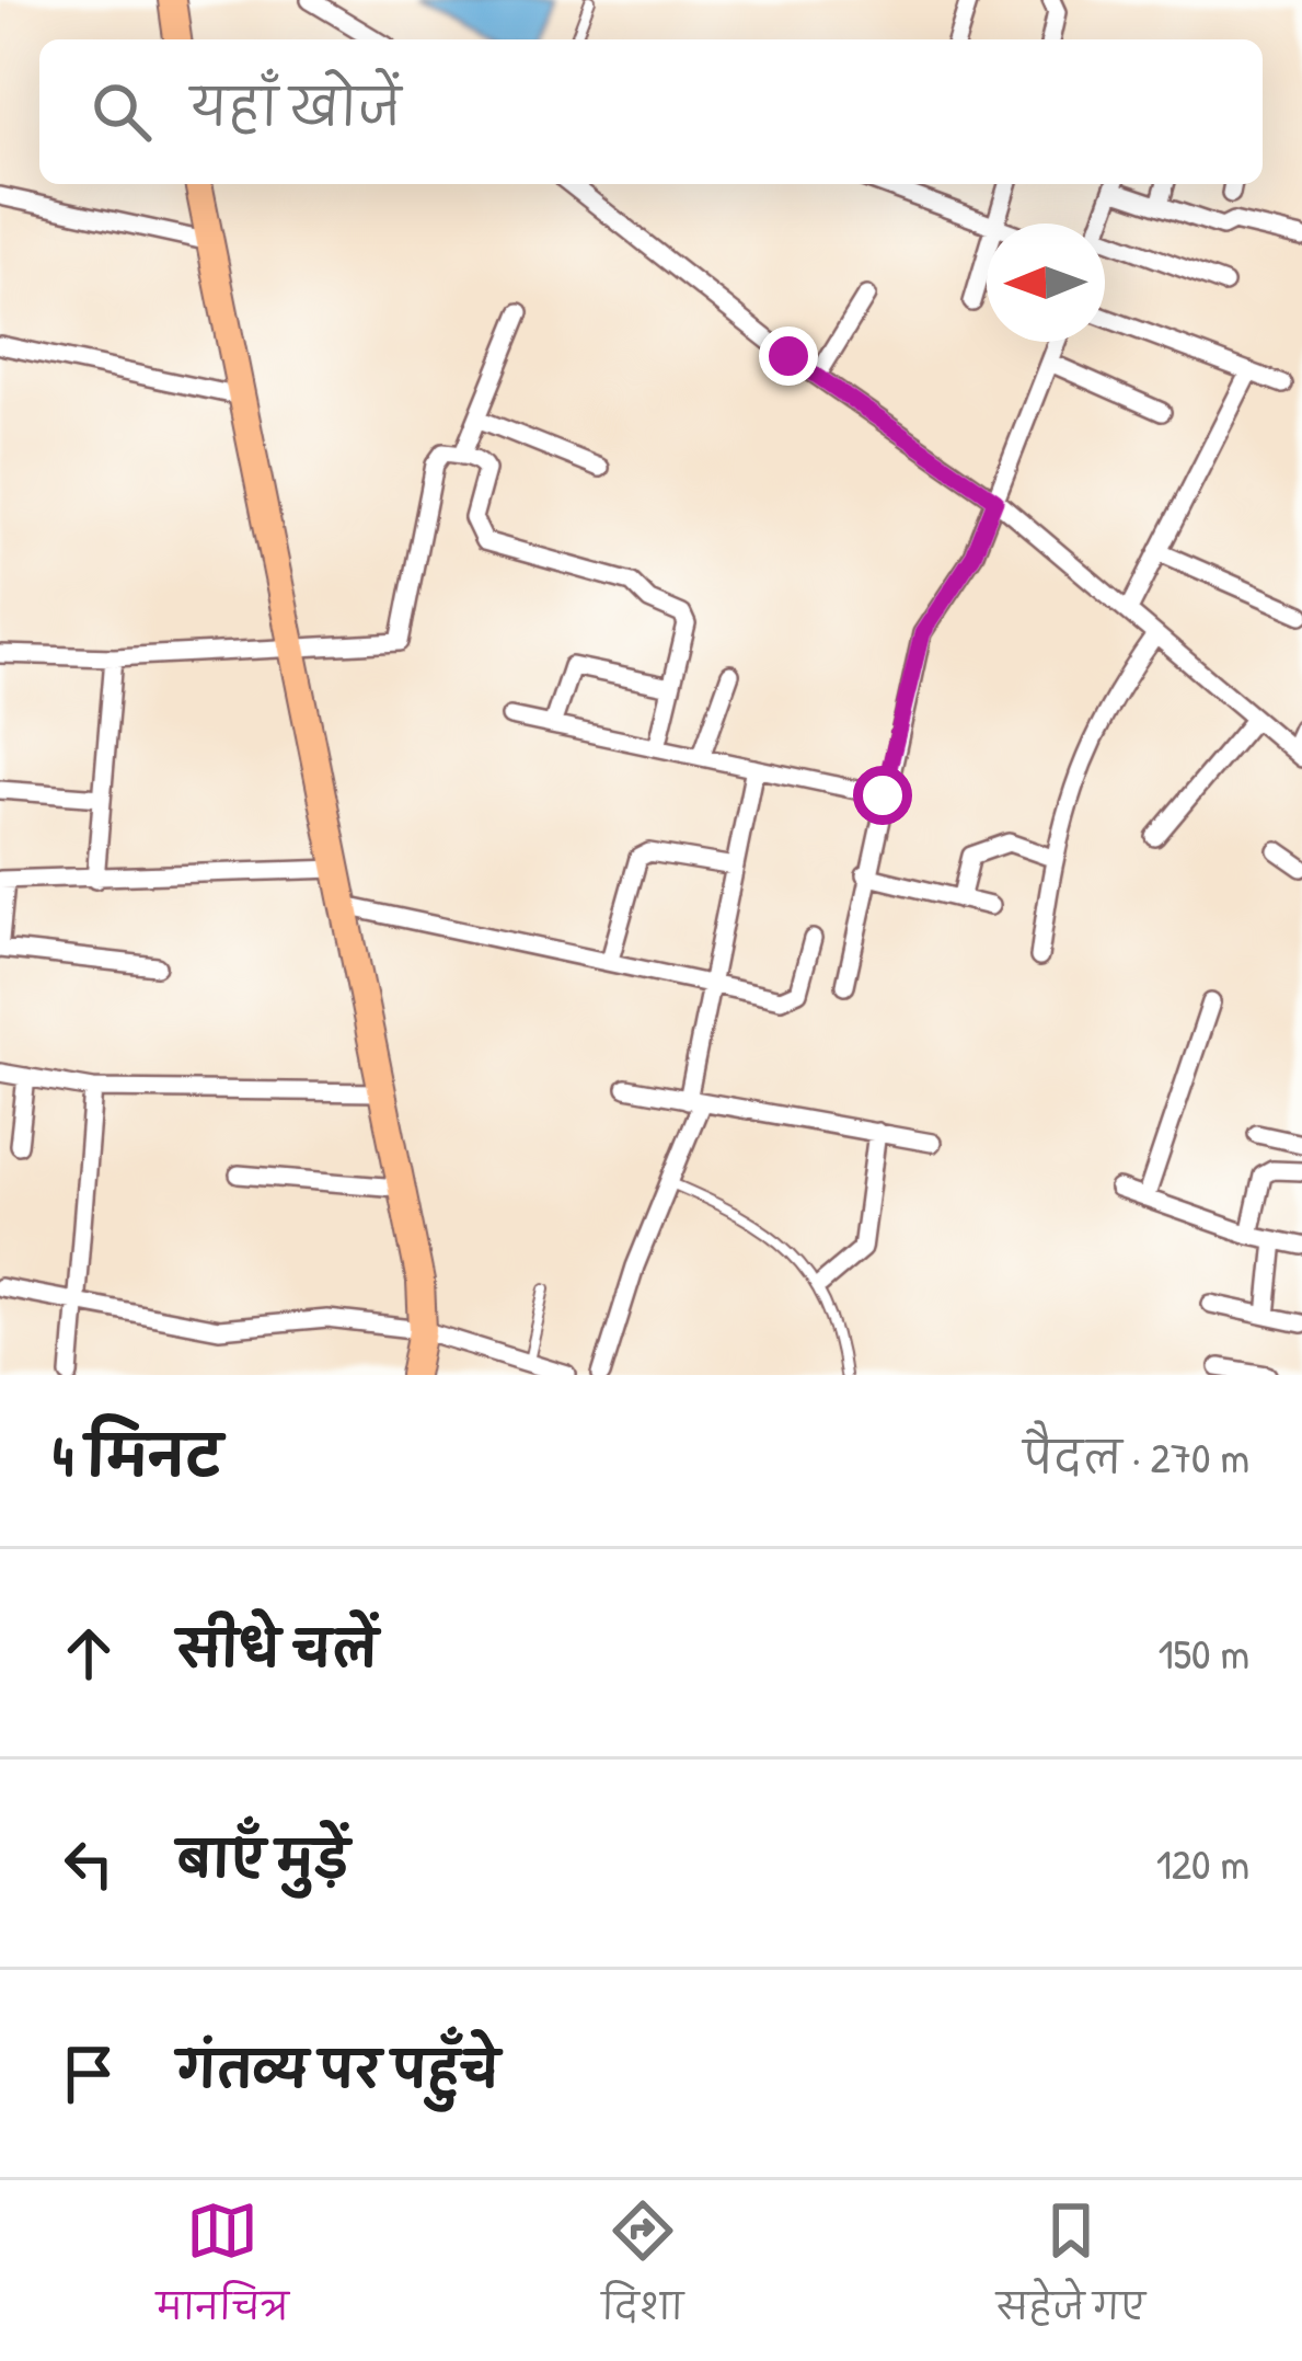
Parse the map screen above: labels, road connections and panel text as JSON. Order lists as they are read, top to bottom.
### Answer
{
  "north": "left",
  "page": {
    "search": "यहाँ खोजें",
    "heading": ["4 मिनट", "पैदल · 270 m"],
    "list": [
      ["सीधे चलें", "150 m"],
      ["बाएँ मुड़ें", "120 m"],
      "गंतव्य पर पहुँचे"
    ],
    "nav": ["मानचित्र", "दिशा", "सहेजे गए"]
  }
}
